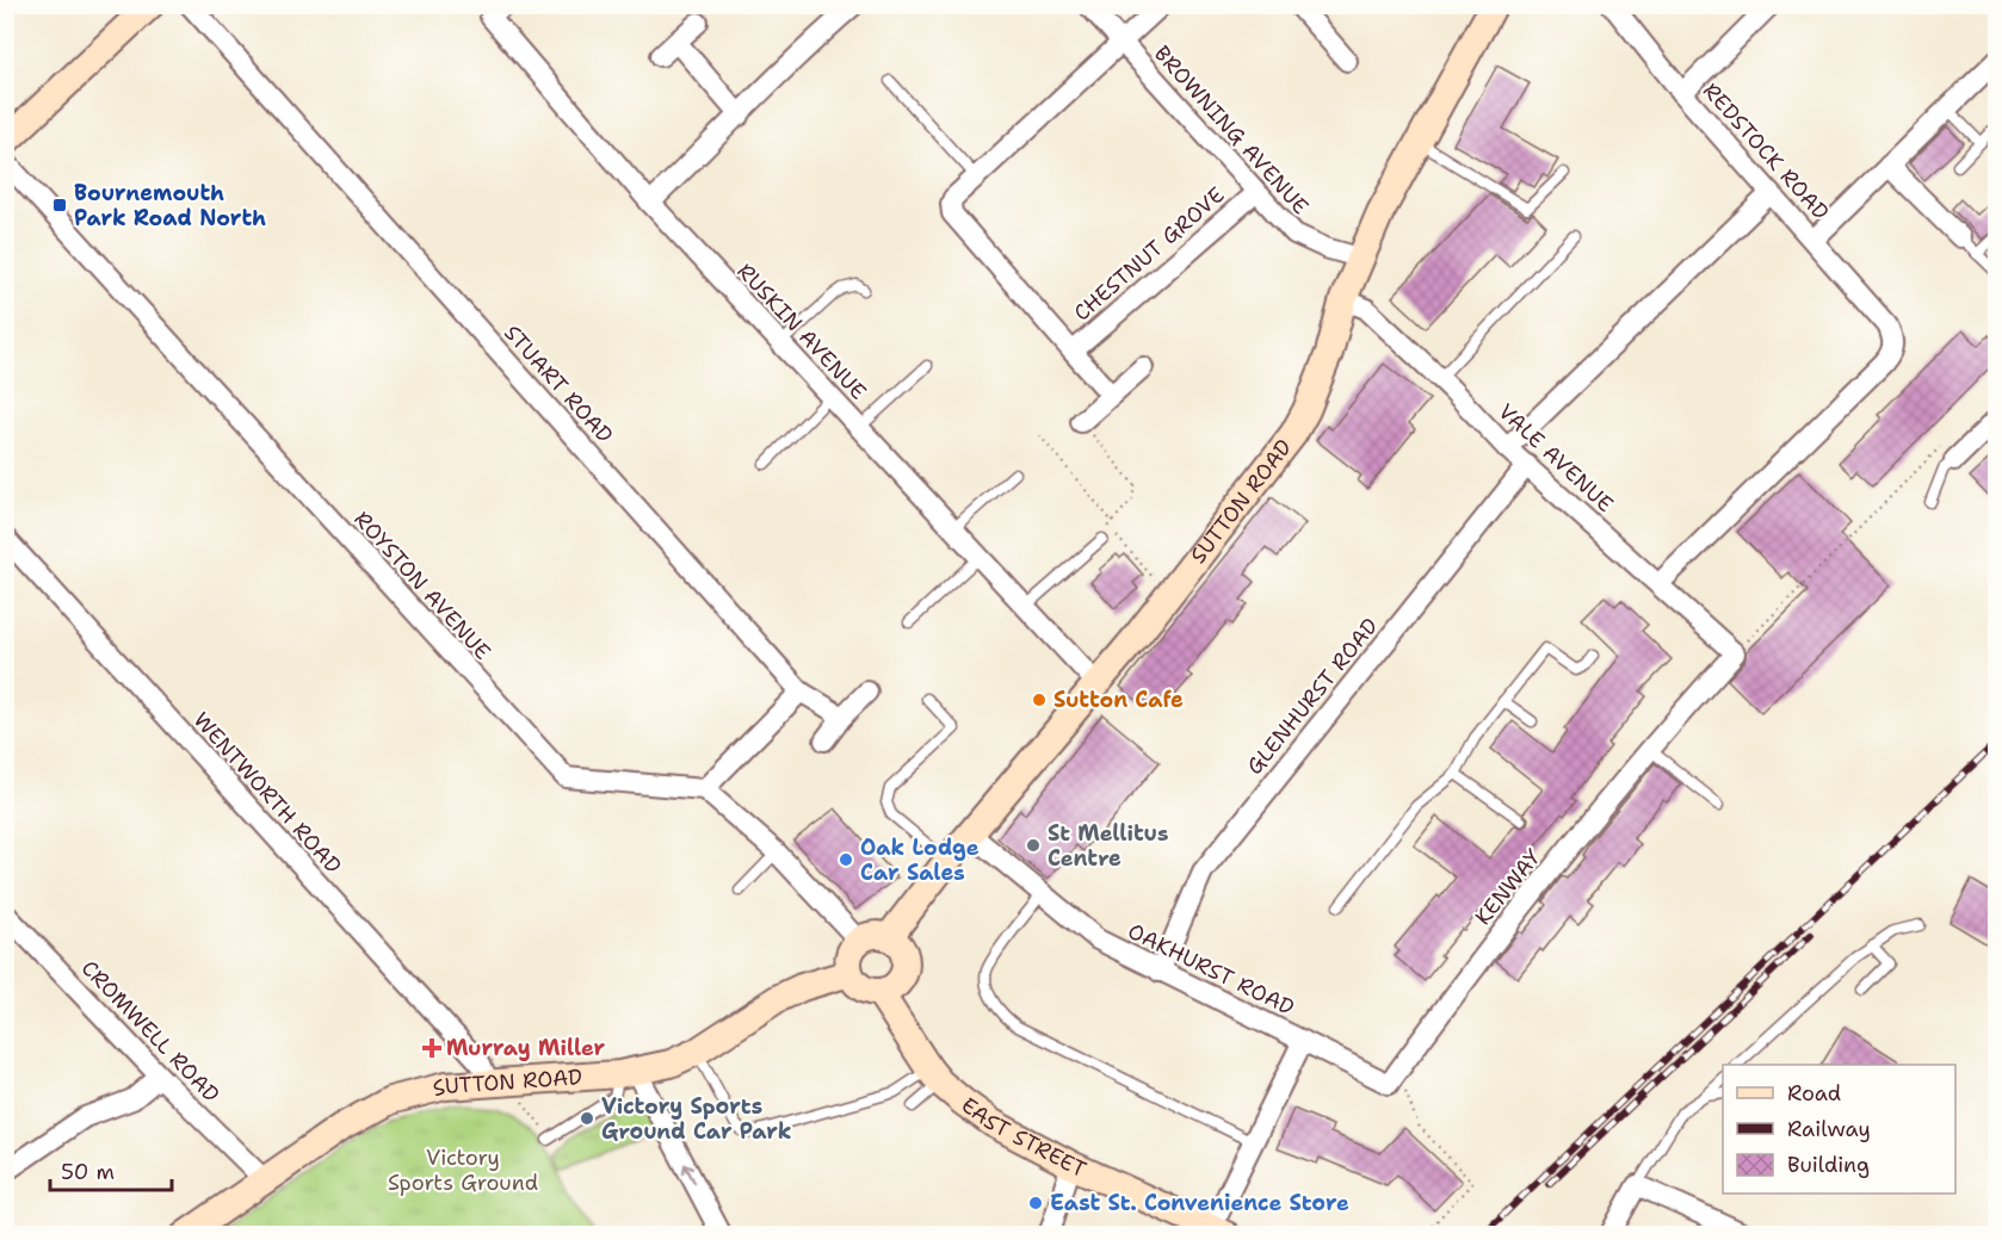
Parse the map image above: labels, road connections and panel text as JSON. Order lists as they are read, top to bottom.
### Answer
{
  "streets": {
    "main road": ["SUTTON ROAD", "EAST STREET"],
    "street": [
      "BROWNING AVENUE",
      "REDSTOCK ROAD",
      "CHESTNUT GROVE",
      "RUSKIN AVENUE",
      "STUART ROAD",
      "VALE AVENUE",
      "ROYSTON AVENUE",
      "GLENHURST ROAD",
      "WENTWORTH ROAD",
      "KENWAY",
      "OAKHURST ROAD",
      "CROMWELL ROAD"
    ]
  },
  "crossings": [
    ["BROWNING AVENUE", "CHESTNUT GROVE"],
    ["BROWNING AVENUE", "SUTTON ROAD"],
    ["REDSTOCK ROAD", "VALE AVENUE"],
    ["RUSKIN AVENUE", "SUTTON ROAD"],
    ["VALE AVENUE", "SUTTON ROAD"],
    ["VALE AVENUE", "GLENHURST ROAD"],
    ["VALE AVENUE", "KENWAY"],
    ["SUTTON ROAD", "WENTWORTH ROAD"],
    ["SUTTON ROAD", "OAKHURST ROAD"],
    ["SUTTON ROAD", "CROMWELL ROAD"],
    ["SUTTON ROAD", "EAST STREET"],
    ["GLENHURST ROAD", "OAKHURST ROAD"],
    ["OAKHURST ROAD", "EAST STREET"]
  ],
  "parks": ["Victory Sports Ground"],
  "places": {
    "transit": ["Bournemouth Park Road North"],
    "other": [
      "Sutton Cafe",
      "St Mellitus Centre",
      "Oak Lodge Car Sales",
      "Victory Sports Ground Car Park",
      "East St. Convenience Store"
    ],
    "health": ["Murray Miller"]
  },
  "legend": ["Road", "Railway", "Building"],
  "scale_bar": "50 m"
}
